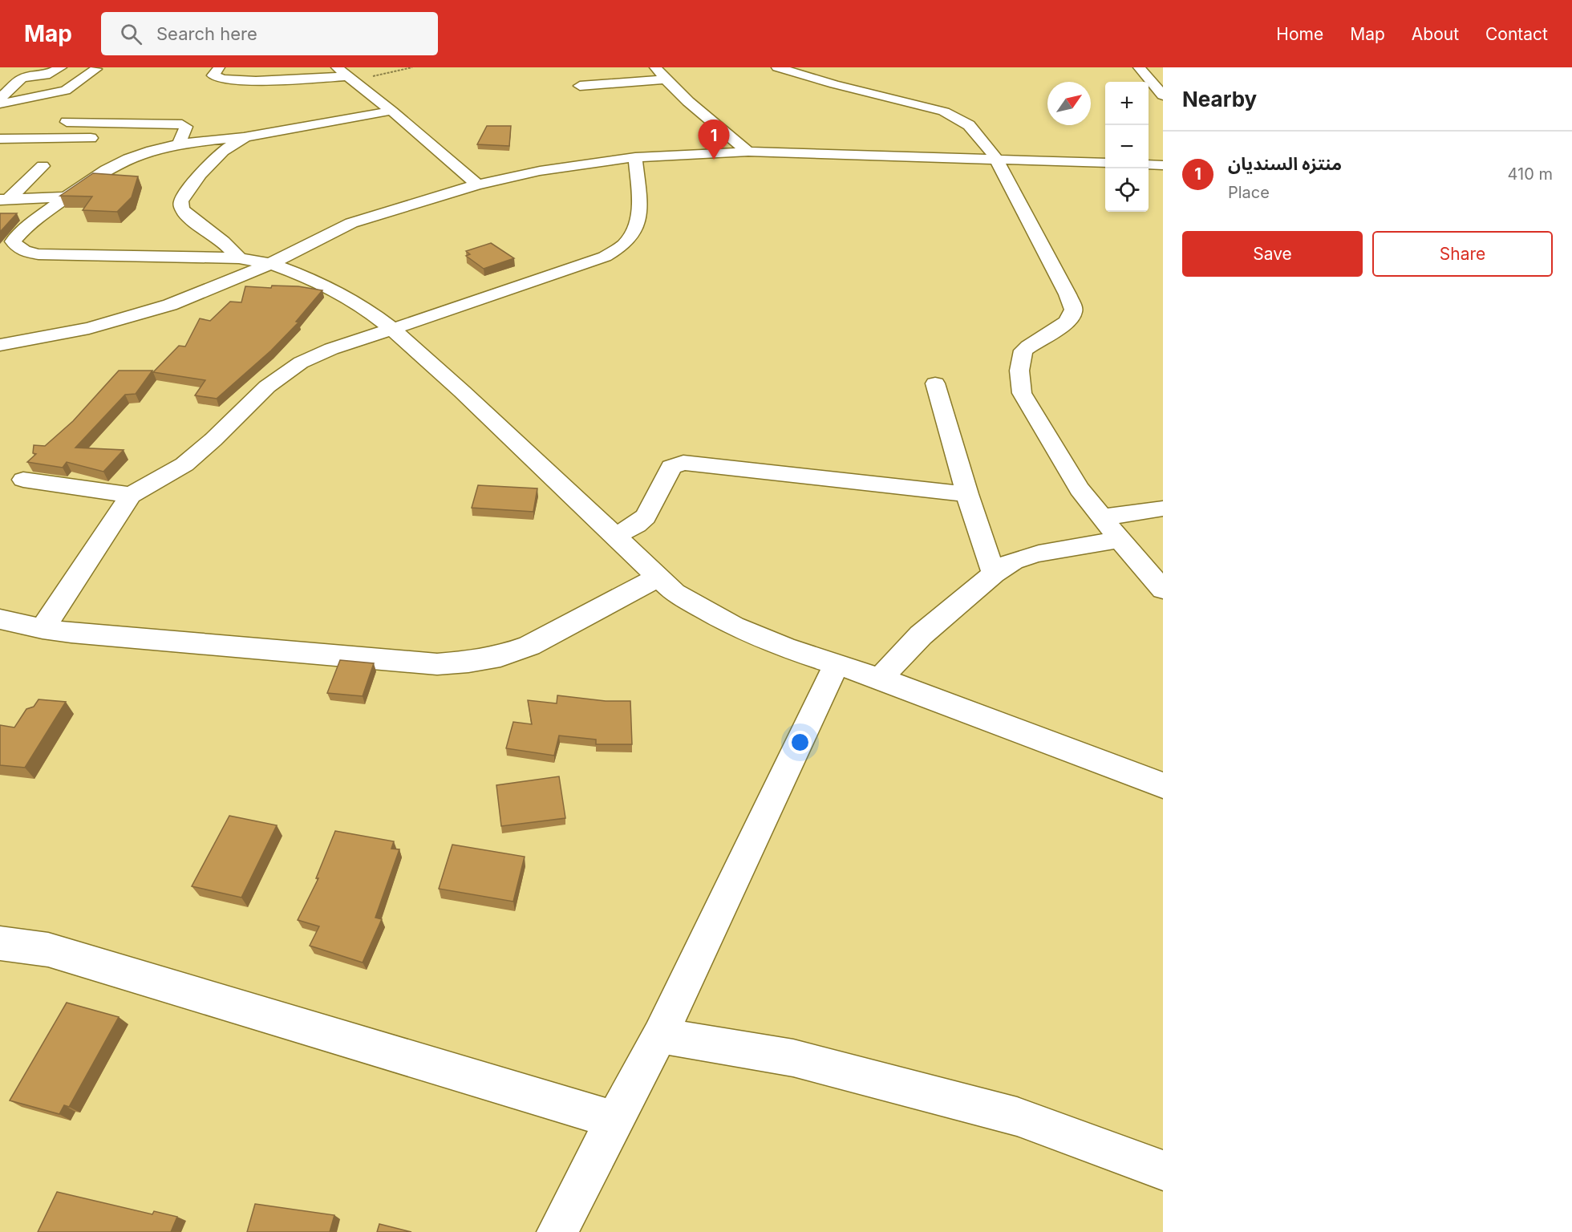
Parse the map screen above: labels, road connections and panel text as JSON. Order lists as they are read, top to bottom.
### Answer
{
  "north": "top right",
  "page": {
    "header": "Map",
    "search": "Search here",
    "nav": [
      "Home",
      "Map",
      "About",
      "Contact"
    ],
    "heading": "Nearby",
    "map_buttons": ["+", "−"],
    "pins": "1",
    "list": [
      {
        "mark": "1",
        "name": "منتزه السنديان",
        "note": "Place",
        "value": "410 m"
      }
    ],
    "buttons": ["Save", "Share"]
  }
}
